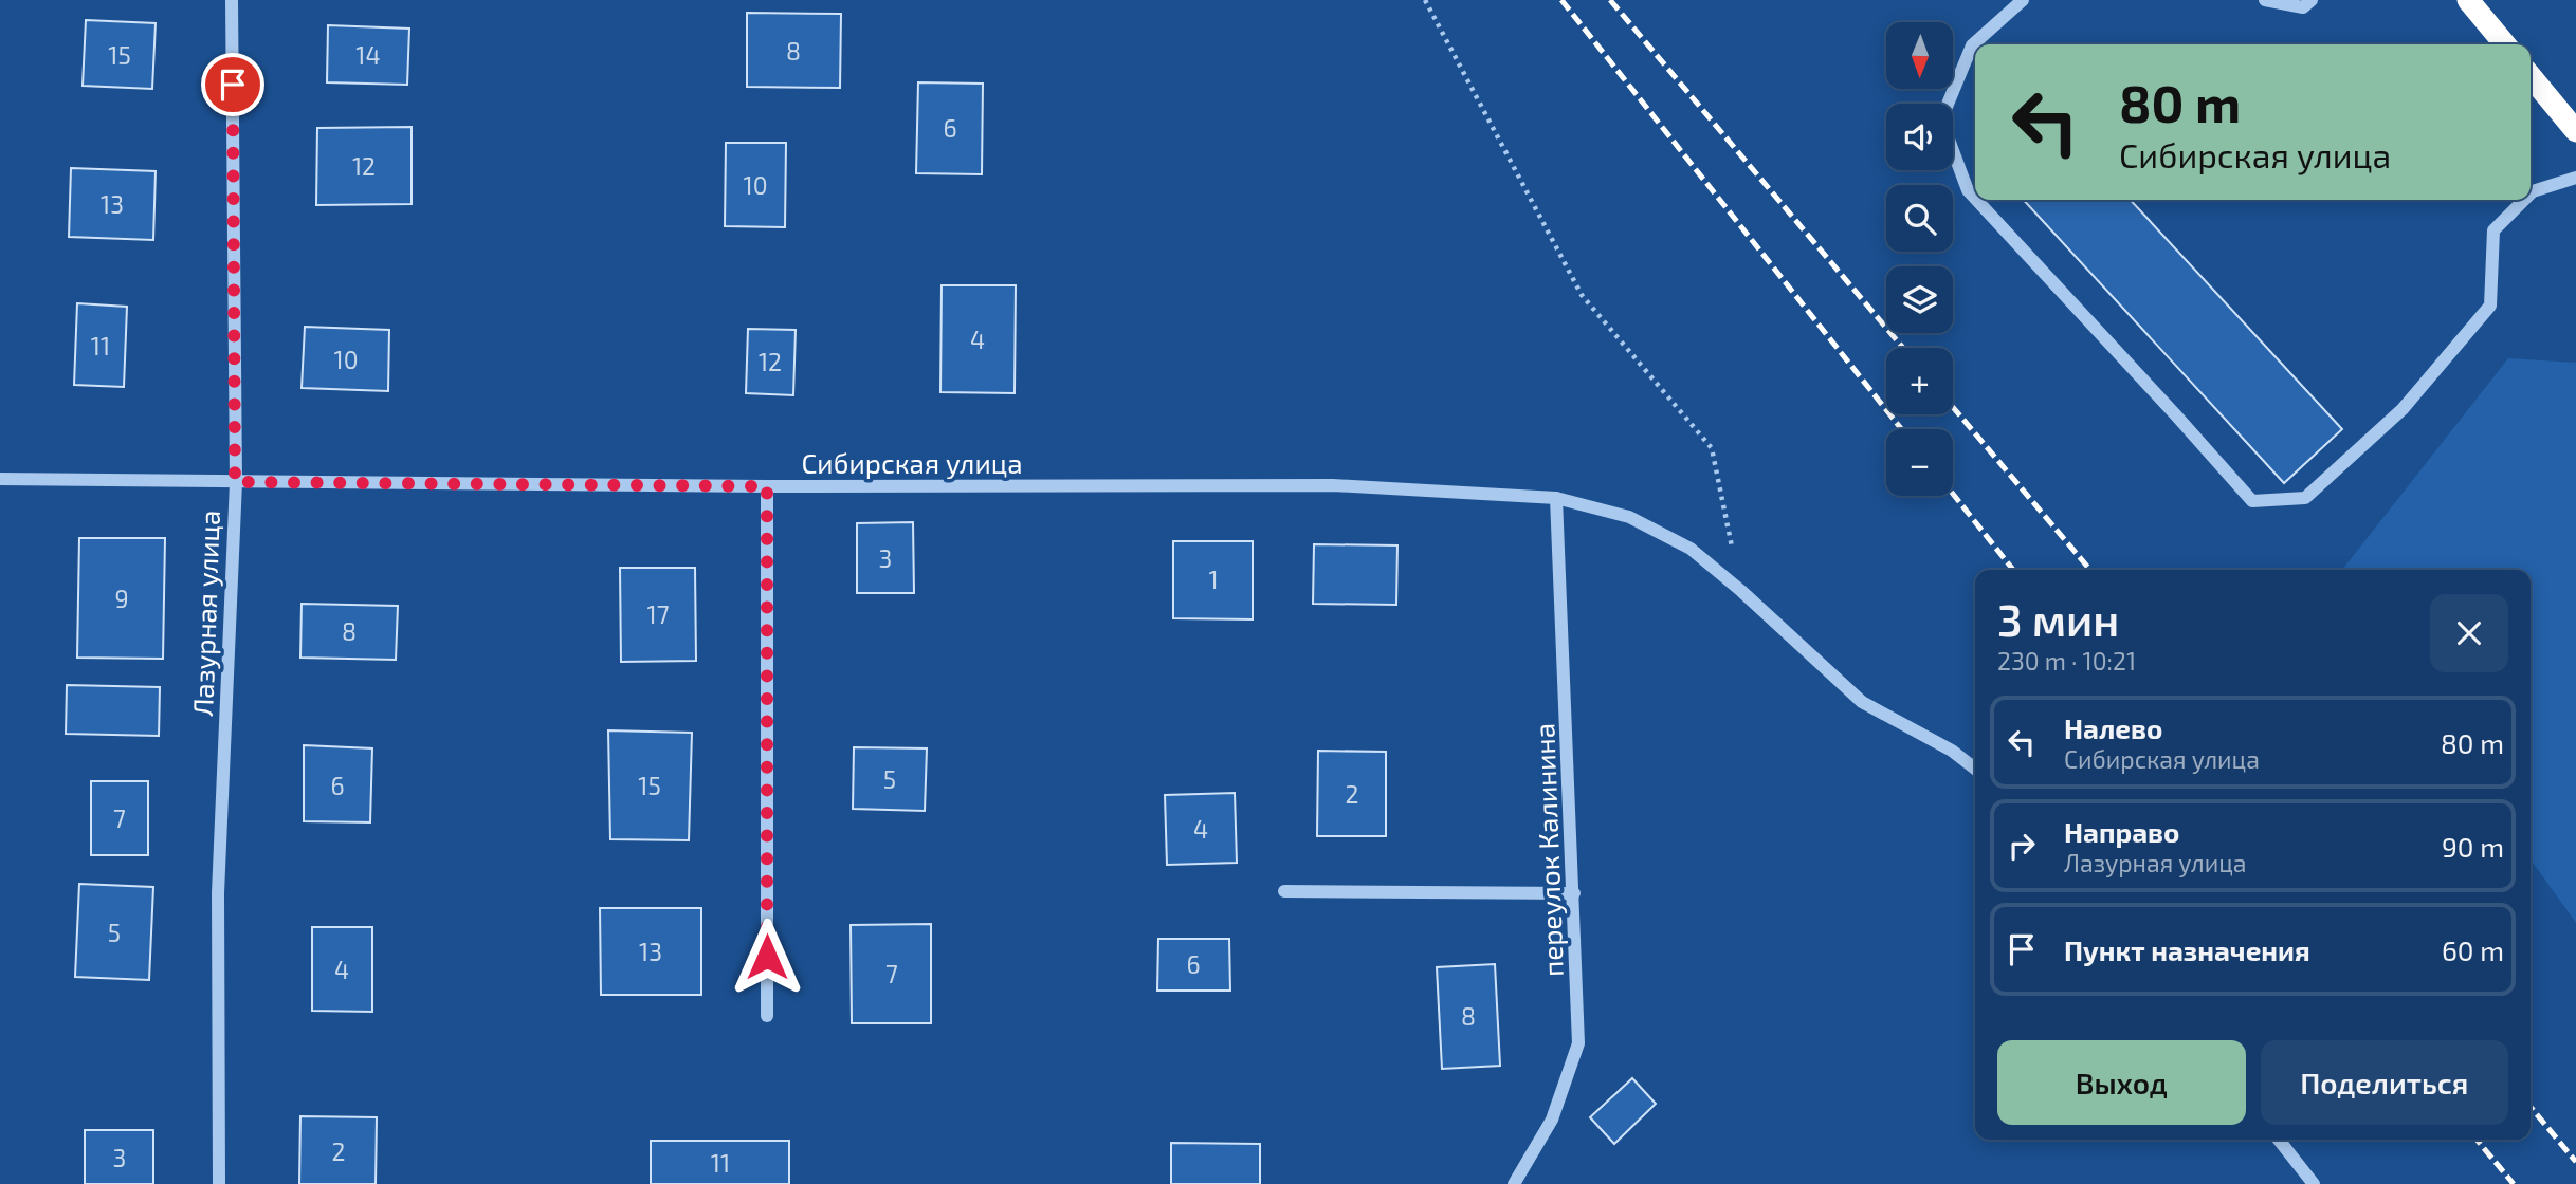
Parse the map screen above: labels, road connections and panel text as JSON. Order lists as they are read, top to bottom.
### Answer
{
  "streets": {
    "street": ["Сибирская улица", "Лазурная улица", "переулок Калинина"]
  },
  "crossings": [
    ["Сибирская улица", "Лазурная улица"],
    ["Сибирская улица", "переулок Калинина"]
  ],
  "house_numbers": [
    "8",
    "15",
    "14",
    "6",
    "12",
    "10",
    "13",
    "4",
    "11",
    "10",
    "12",
    "3",
    "1",
    "9",
    "17",
    "8",
    "5",
    "6",
    "15",
    "2",
    "7",
    "4",
    "5",
    "13",
    "6",
    "4",
    "7",
    "8",
    "2",
    "3",
    "11"
  ],
  "north": "bottom",
  "page": {
    "map_buttons": ["+", "−"],
    "turn": ["80 m", "Сибирская улица"],
    "heading": ["3 мин", "230 m · 10:21"],
    "list": [
      {
        "name": "Налево",
        "note": "Сибирская улица",
        "value": "80 m"
      },
      {
        "name": "Направо",
        "note": "Лазурная улица",
        "value": "90 m"
      },
      {
        "name": "Пункт назначения",
        "value": "60 m"
      }
    ],
    "buttons": ["Выход", "Поделиться"]
  }
}
